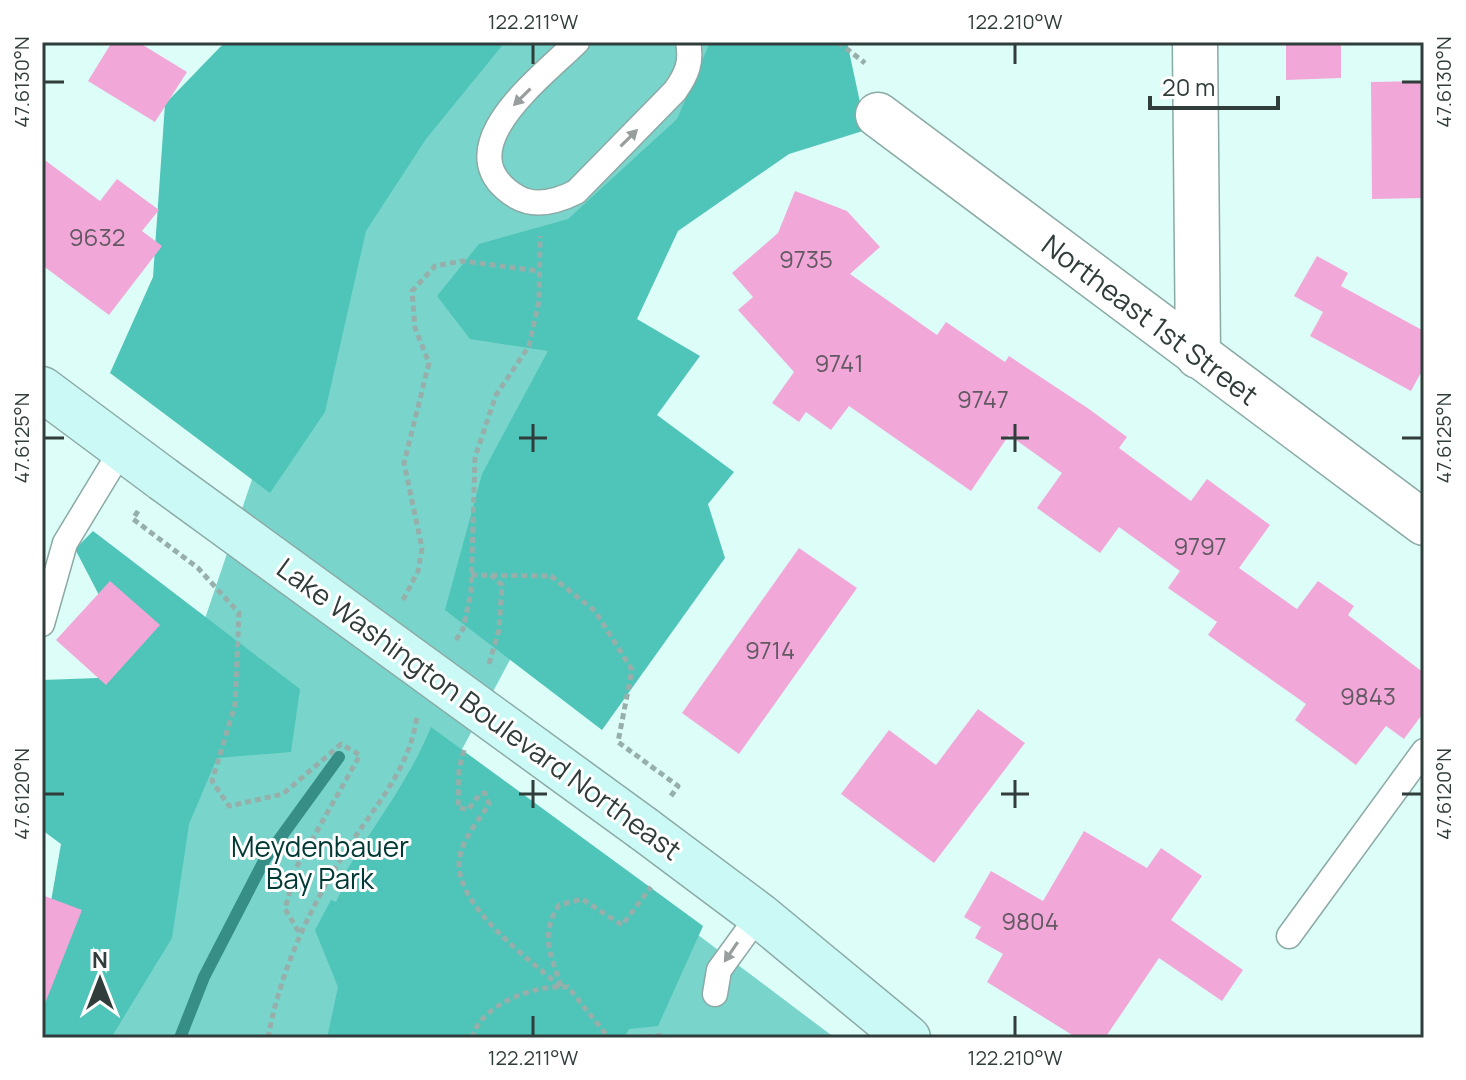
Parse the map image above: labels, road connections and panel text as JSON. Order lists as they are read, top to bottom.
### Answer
{
  "streets": {
    "main road": ["Lake Washington Boulevard Northeast"],
    "street": ["Northeast 1st Street"]
  },
  "parks": ["Meydenbauer Bay Park"],
  "house_numbers": [
    "9632",
    "9735",
    "9741",
    "9747",
    "9797",
    "9714",
    "9843",
    "9804"
  ],
  "scale_bar": "20 m",
  "north": "top",
  "coordinates": [
    "122.211°W",
    "122.210°W",
    "47.6130°N",
    "47.6125°N",
    "47.6120°N"
  ]
}
